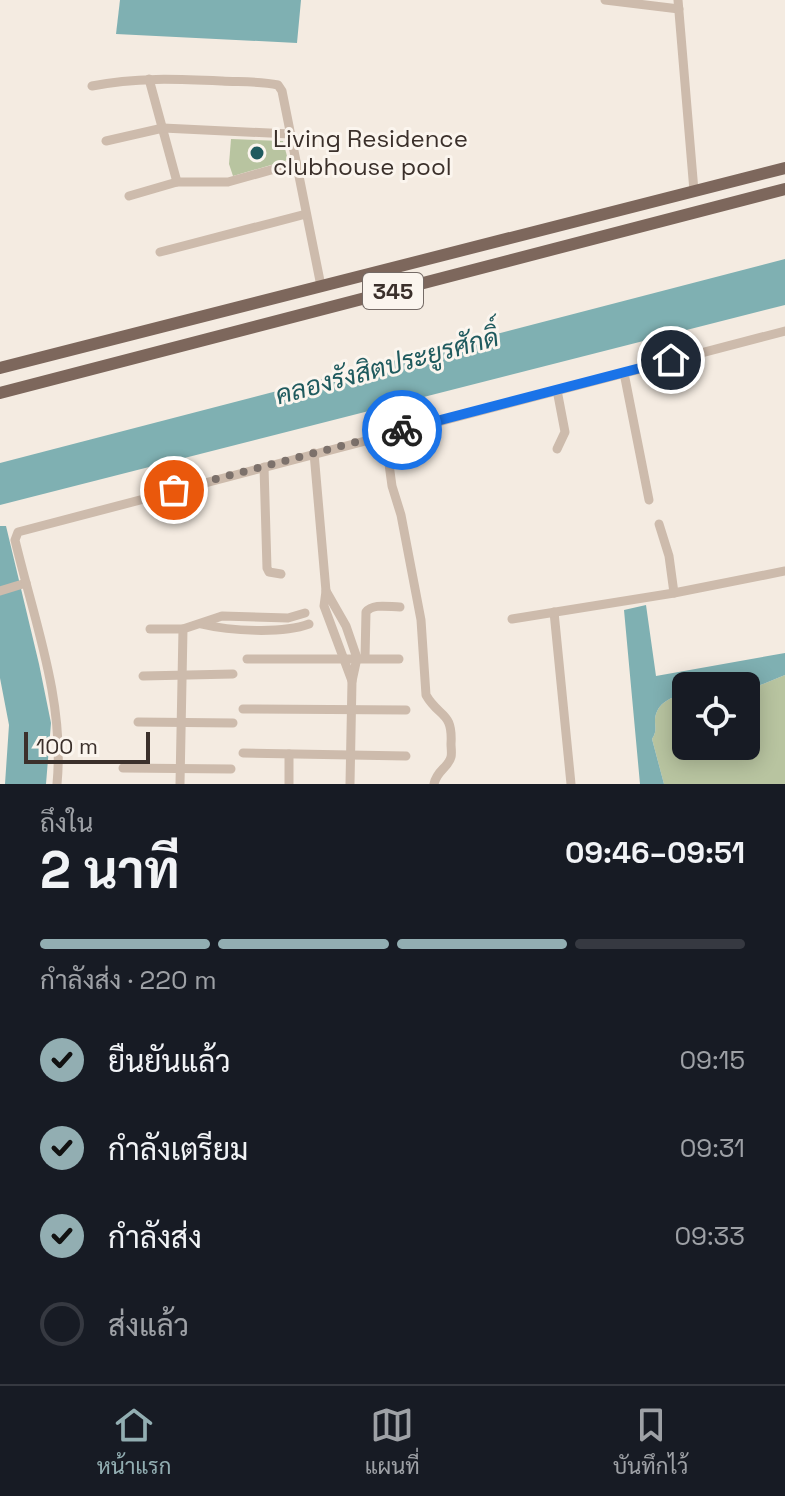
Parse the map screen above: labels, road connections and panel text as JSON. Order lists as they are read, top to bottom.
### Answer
{
  "streets": {
    "main road": ["345"]
  },
  "water": ["คลองรังสิตประยูรศักดิ์"],
  "places": ["Living Residence clubhouse pool"],
  "scale_bar": "100 m",
  "page": {
    "scale": "100 m",
    "heading": ["2 นาที", "ถึงใน", "09:46–09:51"],
    "bar": "กำลังส่ง · 220 m",
    "list": [
      ["ยืนยันแล้ว", "09:15"],
      ["กำลังเตรียม", "09:31"],
      ["กำลังส่ง", "09:33"],
      "ส่งแล้ว"
    ],
    "tabs": ["หน้าแรก", "แผนที่", "บันทึกไว้"]
  }
}
